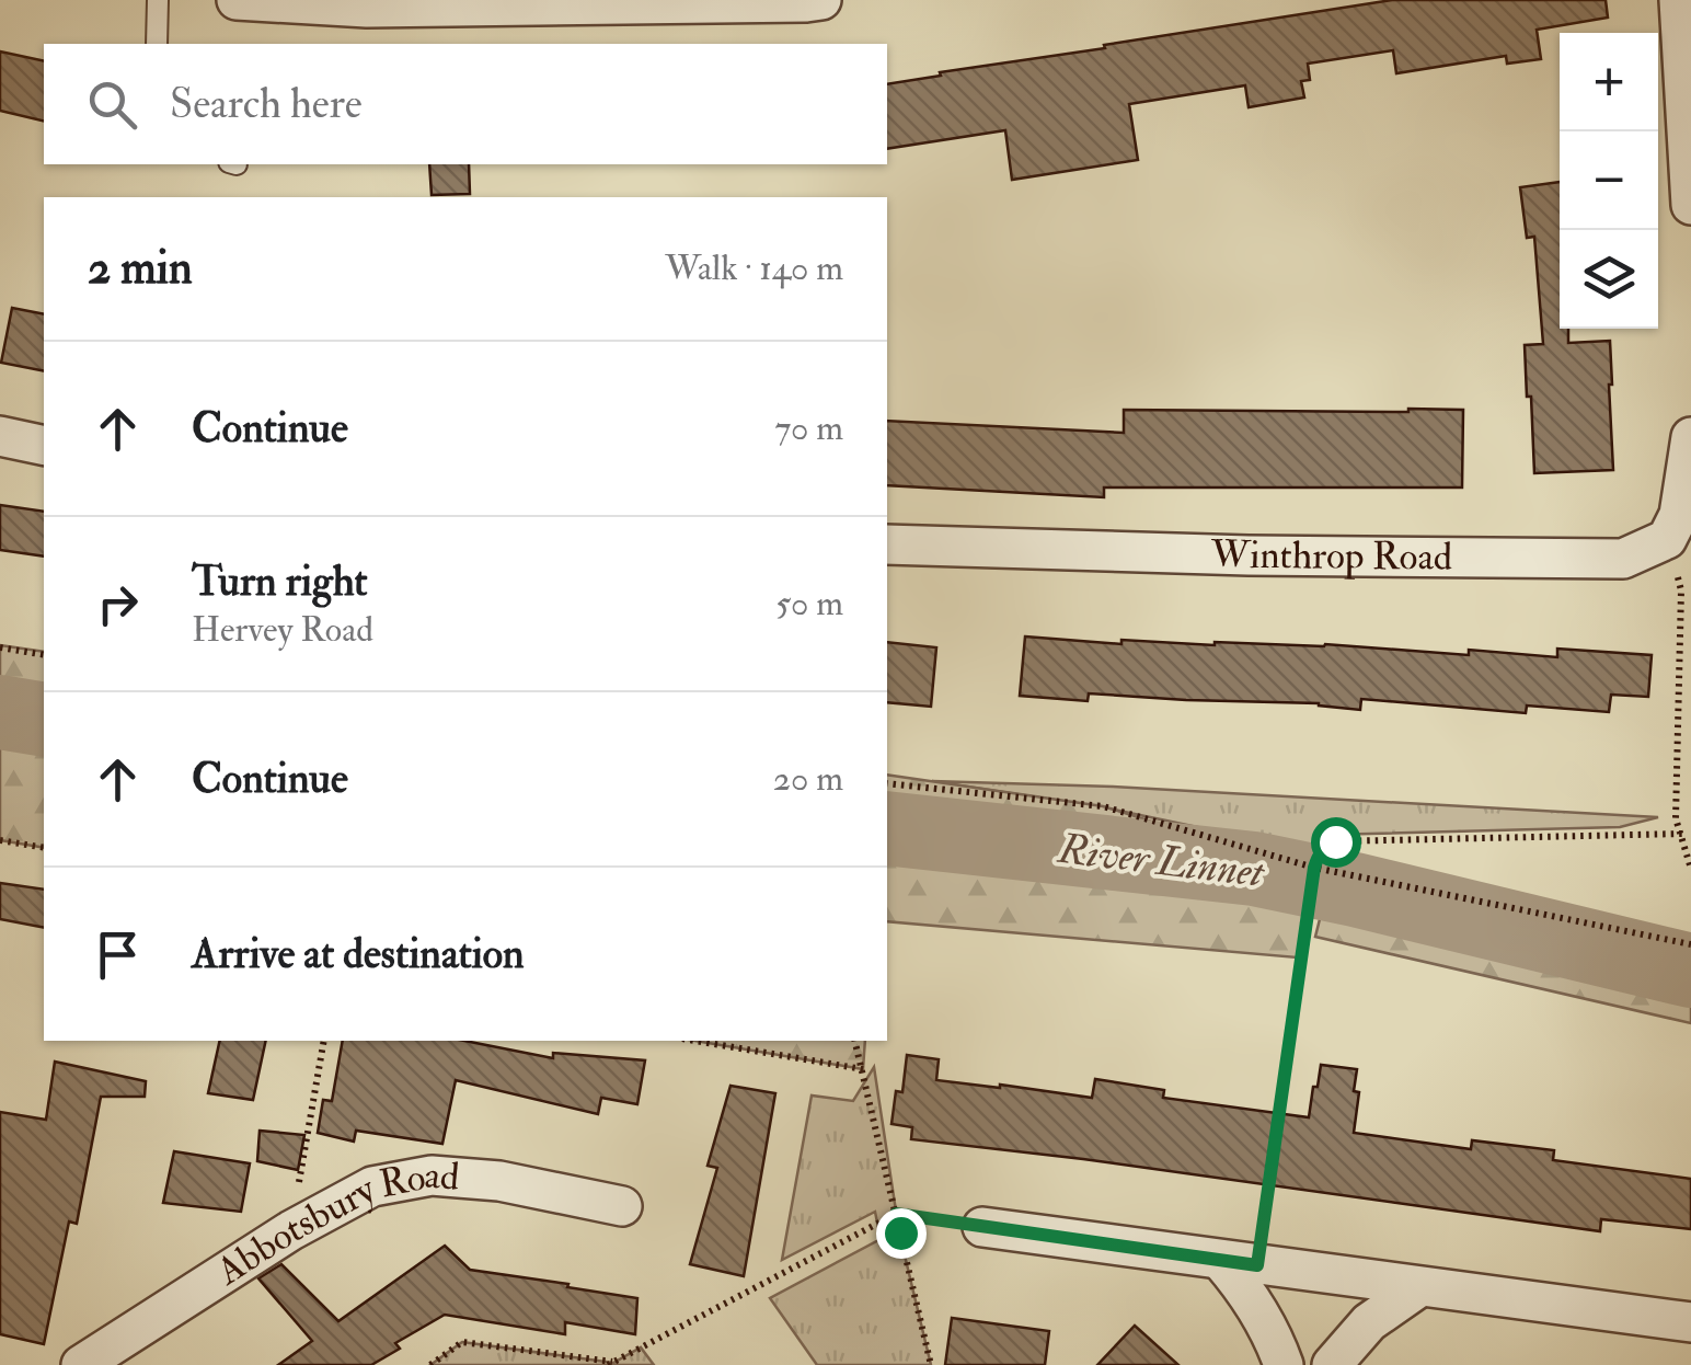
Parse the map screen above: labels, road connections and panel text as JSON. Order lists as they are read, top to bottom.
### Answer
{
  "streets": {
    "street": ["Winthrop Road", "Abbotsbury Road"]
  },
  "water": ["River Linnet"],
  "page": {
    "map_buttons": ["+", "−"],
    "search": "Search here",
    "heading": ["2 min", "Walk · 140 m"],
    "list": [
      ["Continue", "70 m"],
      ["Turn right", "Hervey Road", "50 m"],
      ["Continue", "20 m"],
      "Arrive at destination"
    ]
  }
}
